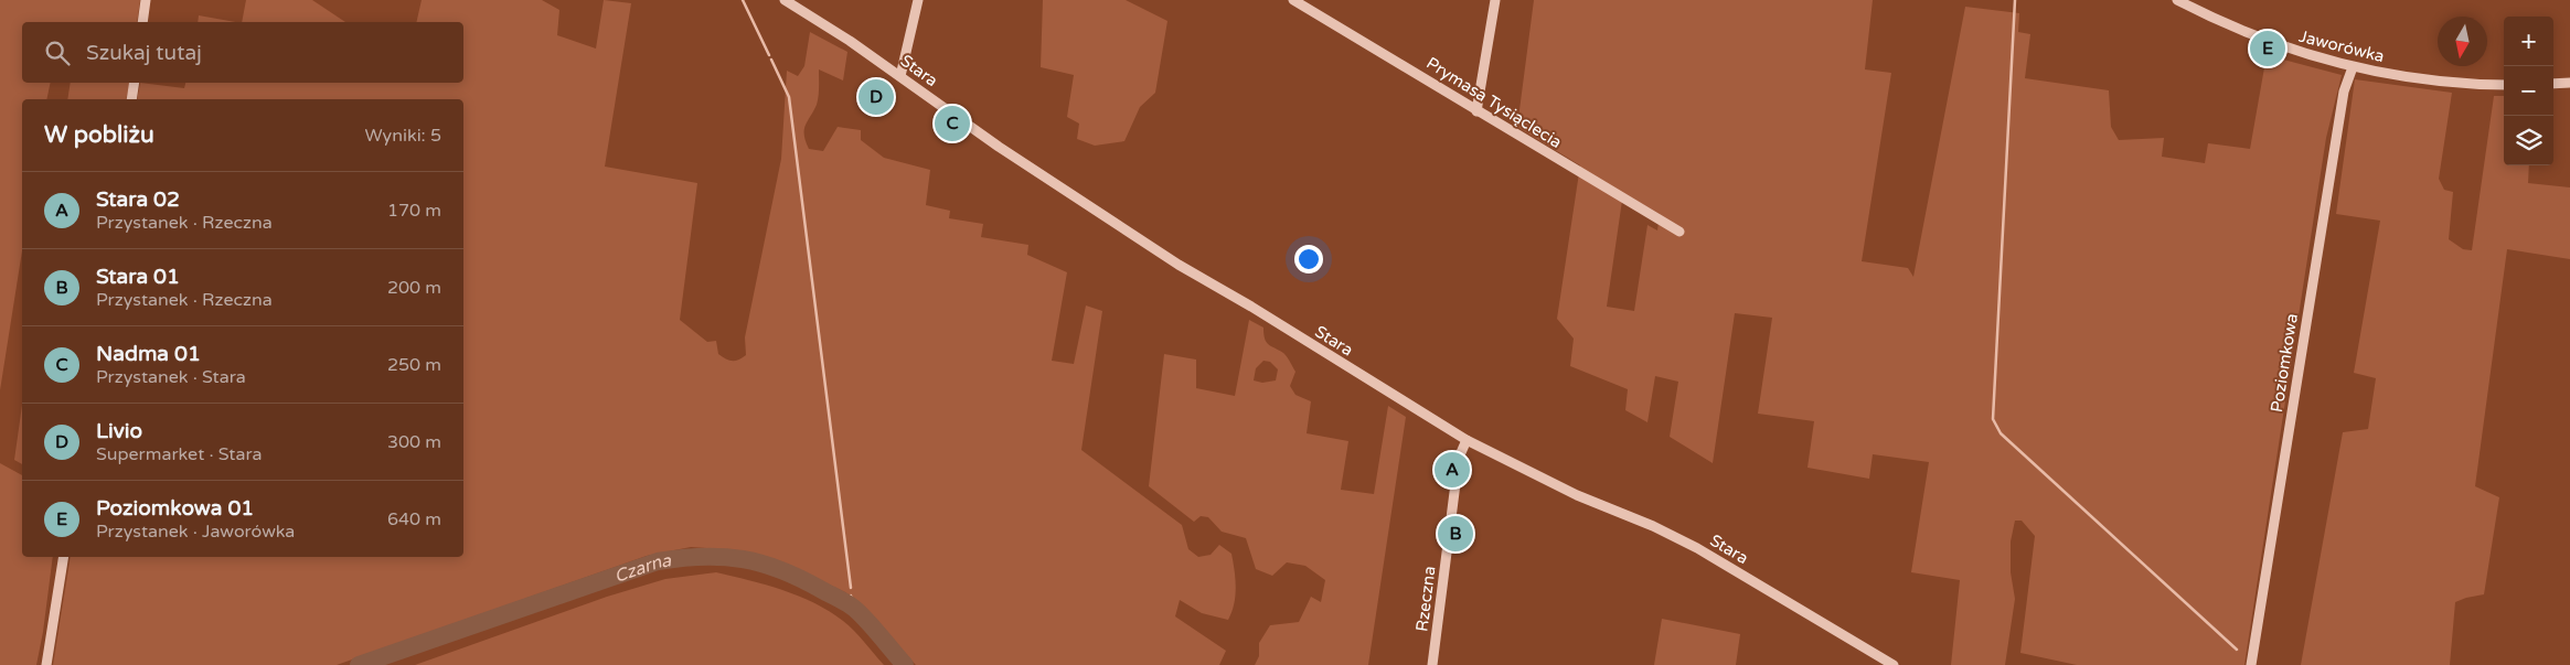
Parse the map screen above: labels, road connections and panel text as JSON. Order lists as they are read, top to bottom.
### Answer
{
  "streets": {
    "street": [
      "Jaworówka",
      "Stara",
      "Prymasa Tysiąclecia",
      "Poziomkowa",
      "Rzeczna"
    ]
  },
  "crossings": [
    ["Jaworówka", "Poziomkowa"],
    ["Stara", "Rzeczna"]
  ],
  "water": ["Czarna"],
  "north": "bottom",
  "page": {
    "map_buttons": ["+", "−"],
    "search": "Szukaj tutaj",
    "pins": [
      "E",
      "D",
      "C",
      "A",
      "B"
    ],
    "heading": ["W pobliżu", "Wyniki: 5"],
    "list": [
      {
        "mark": "A",
        "name": "Stara 02",
        "note": "Przystanek · Rzeczna",
        "value": "170 m"
      },
      {
        "mark": "B",
        "name": "Stara 01",
        "note": "Przystanek · Rzeczna",
        "value": "200 m"
      },
      {
        "mark": "C",
        "name": "Nadma 01",
        "note": "Przystanek · Stara",
        "value": "250 m"
      },
      {
        "mark": "D",
        "name": "Livio",
        "note": "Supermarket · Stara",
        "value": "300 m"
      },
      {
        "mark": "E",
        "name": "Poziomkowa 01",
        "note": "Przystanek · Jaworówka",
        "value": "640 m"
      }
    ]
  }
}
